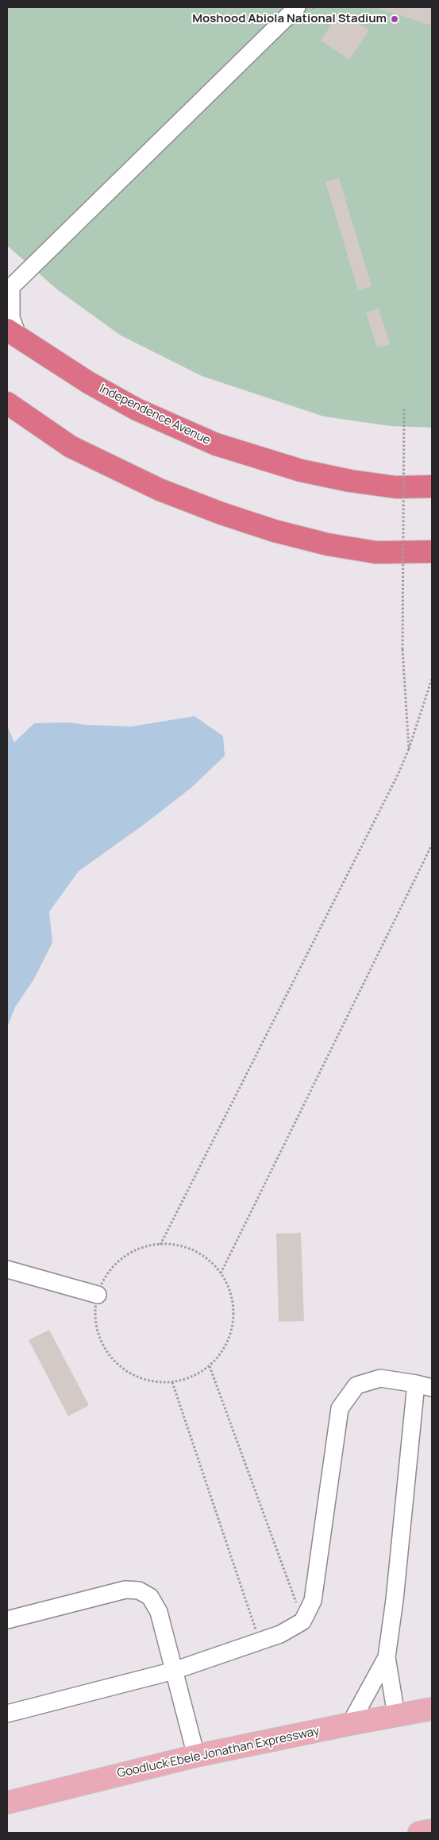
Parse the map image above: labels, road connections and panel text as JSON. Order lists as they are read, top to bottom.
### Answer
{
  "streets": {
    "highway": ["Independence Avenue"],
    "main road": ["Goodluck Ebele Jonathan Expressway"]
  },
  "places": ["Moshood Abiola National Stadium"]
}
